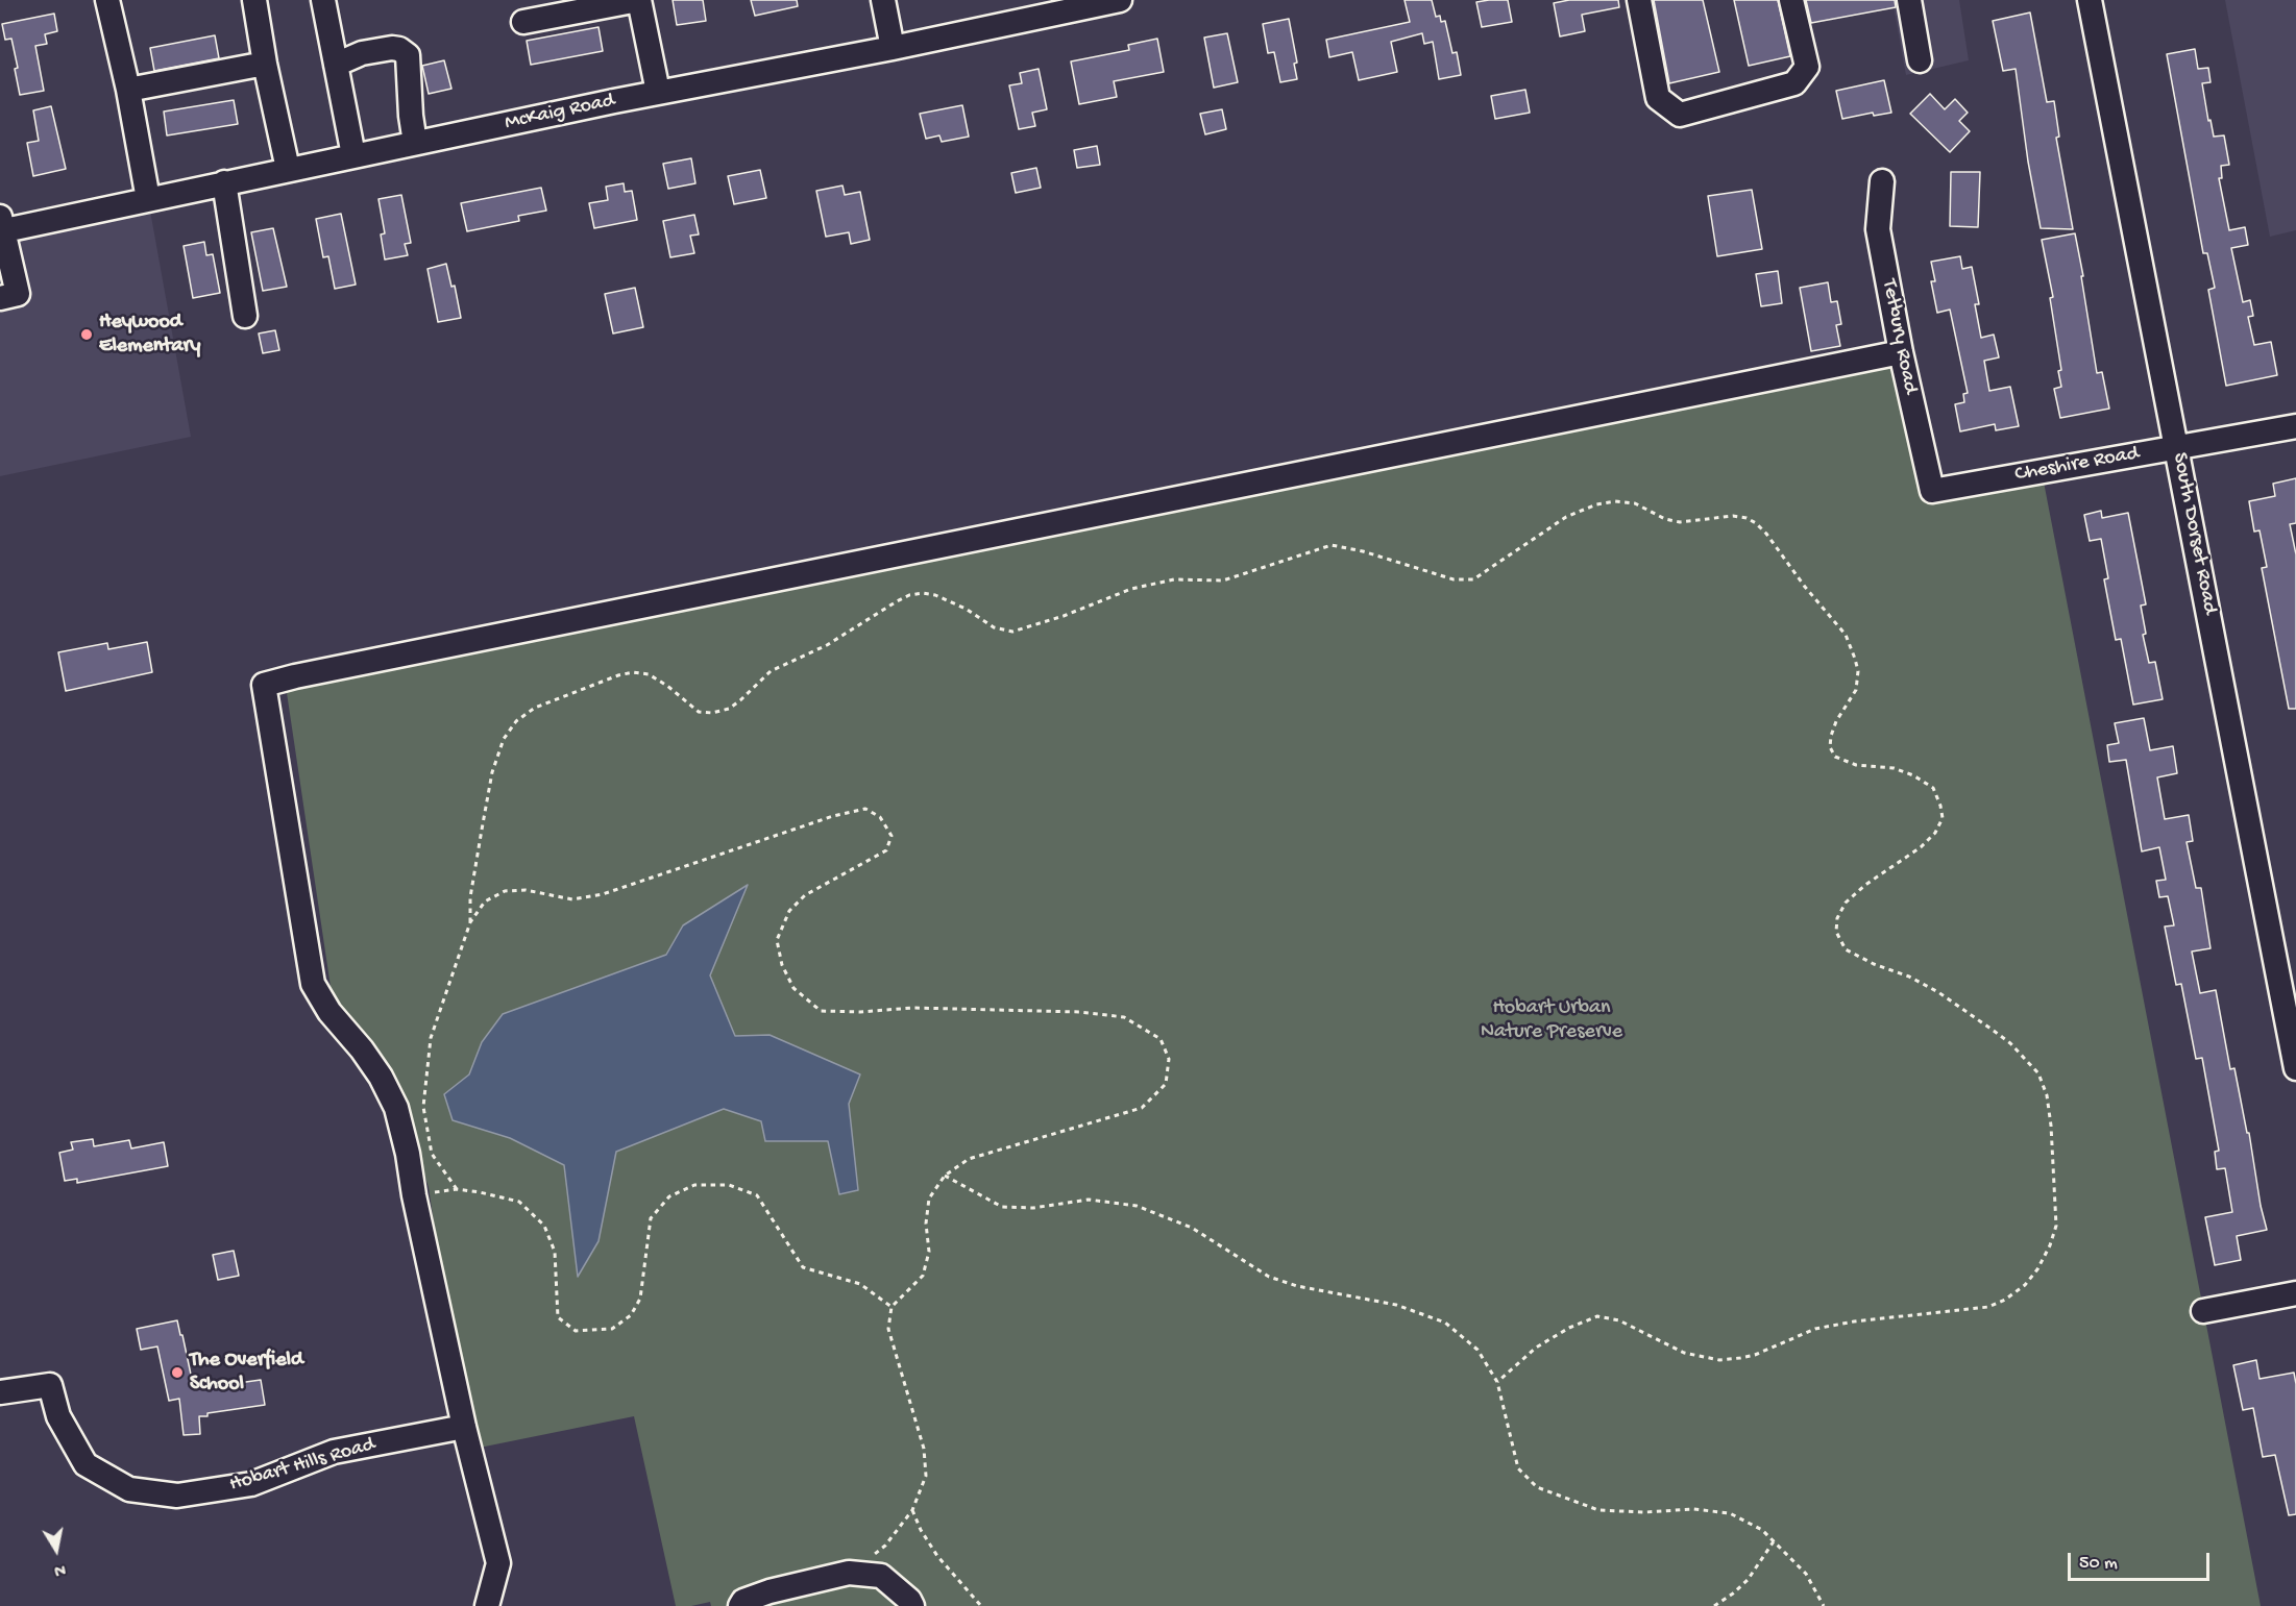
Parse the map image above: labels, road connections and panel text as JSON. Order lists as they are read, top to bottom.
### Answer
{
  "streets": {
    "street": [
      "McKaig Road",
      "Tetbury Road",
      "Cheshire Road",
      "South Dorset Road",
      "Hobart Hills Road"
    ]
  },
  "crossings": [
    ["Tetbury Road", "Cheshire Road"],
    ["Cheshire Road", "South Dorset Road"]
  ],
  "parks": ["Hobart Urban Nature Preserve"],
  "places": ["Heywood Elementary", "The Overfield School"],
  "scale_bar": "50 m",
  "north": "bottom"
}
